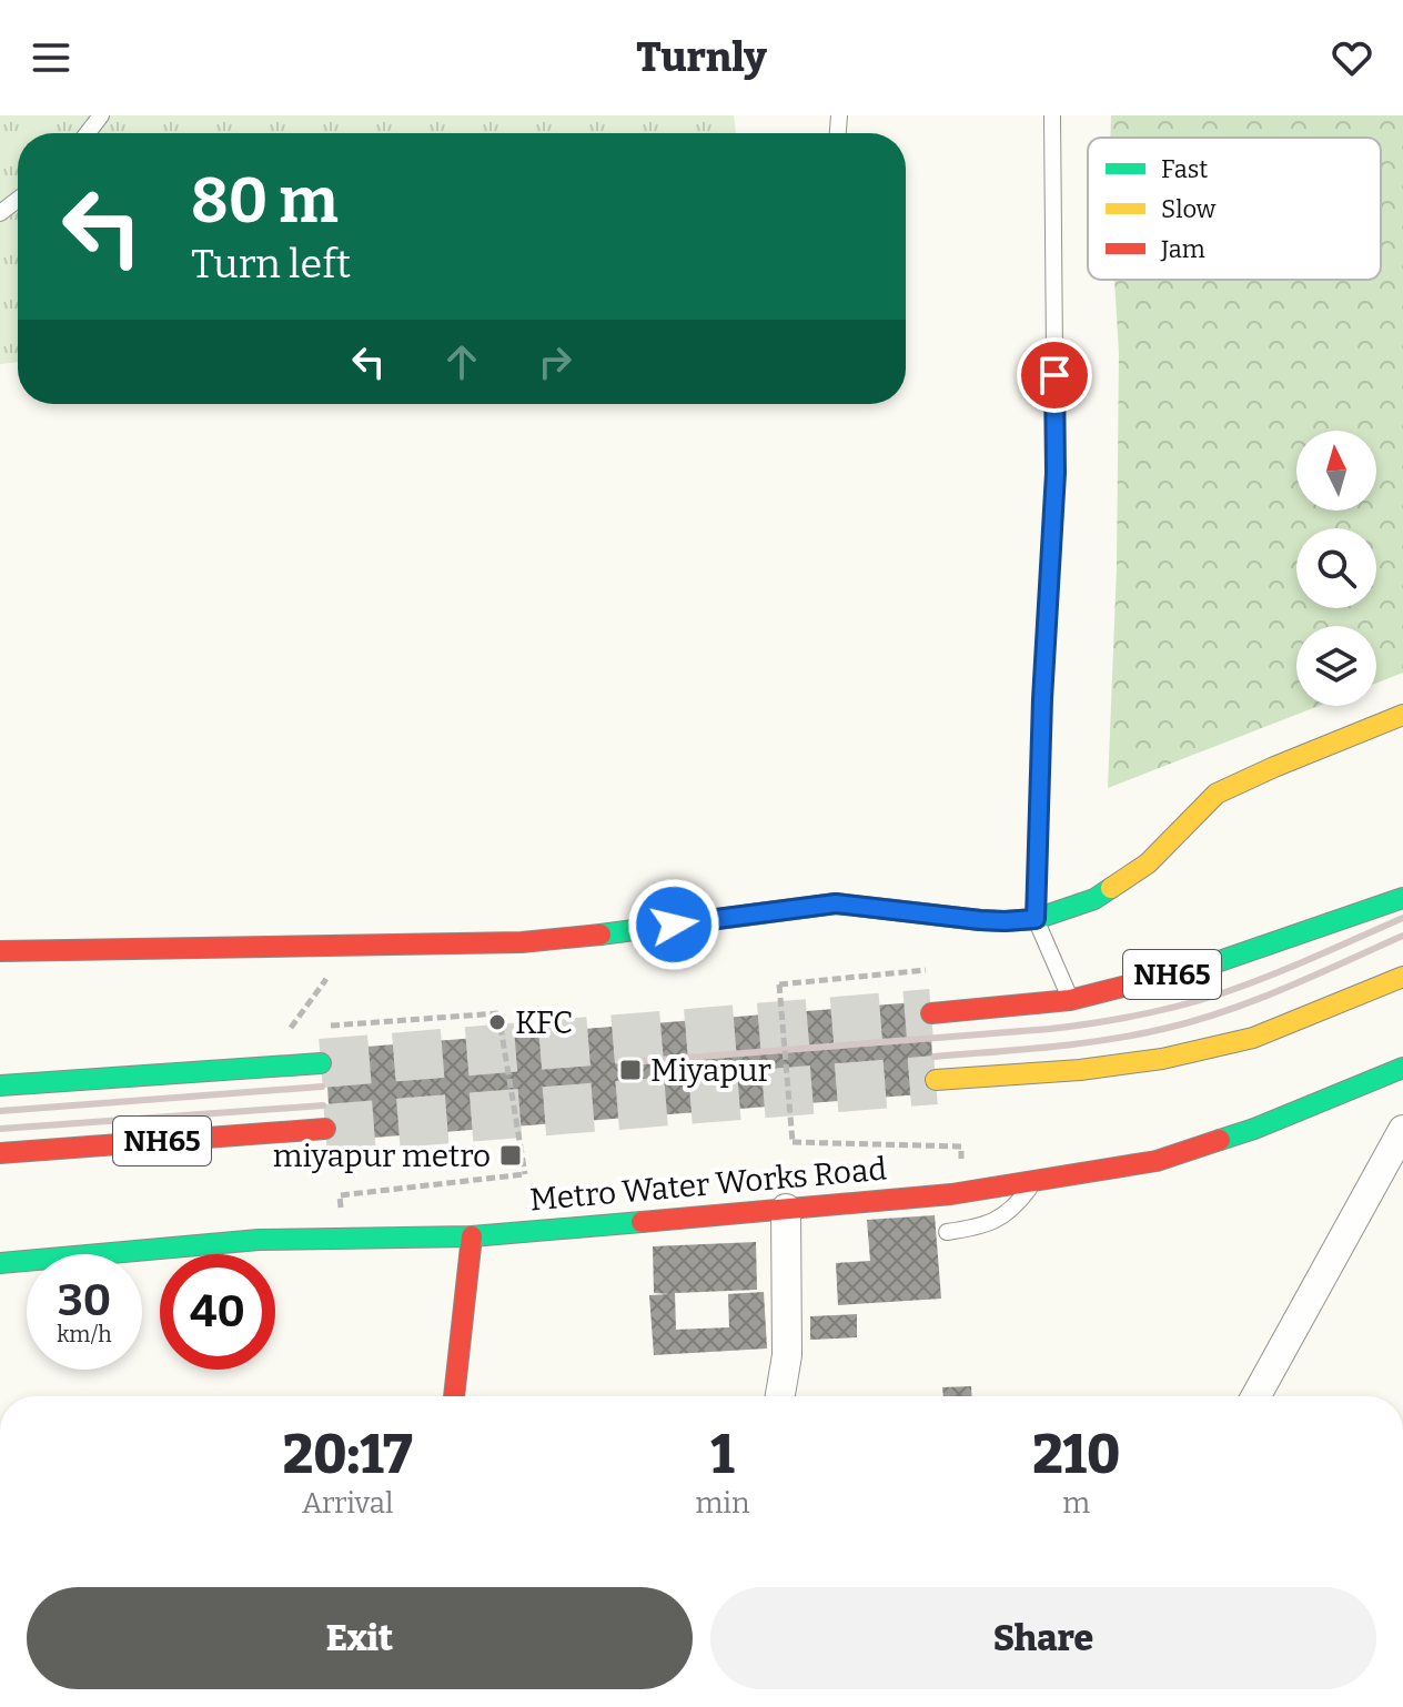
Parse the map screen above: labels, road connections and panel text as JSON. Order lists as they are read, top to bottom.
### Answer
{
  "streets": {
    "main road": ["NH65", "Metro Water Works Road"]
  },
  "places": {
    "other": ["KFC"],
    "transit": ["Miyapur", "miyapur metro"]
  },
  "legend": ["Fast", "Slow", "Jam"],
  "north": "top",
  "page": {
    "header": "Turnly",
    "turn": ["80 m", "Turn left"],
    "speed": "30 km/h",
    "limit": "40",
    "eta": [
      "20:17",
      "Arrival",
      "1",
      "min",
      "210",
      "m"
    ],
    "buttons": ["Exit", "Share"]
  }
}
